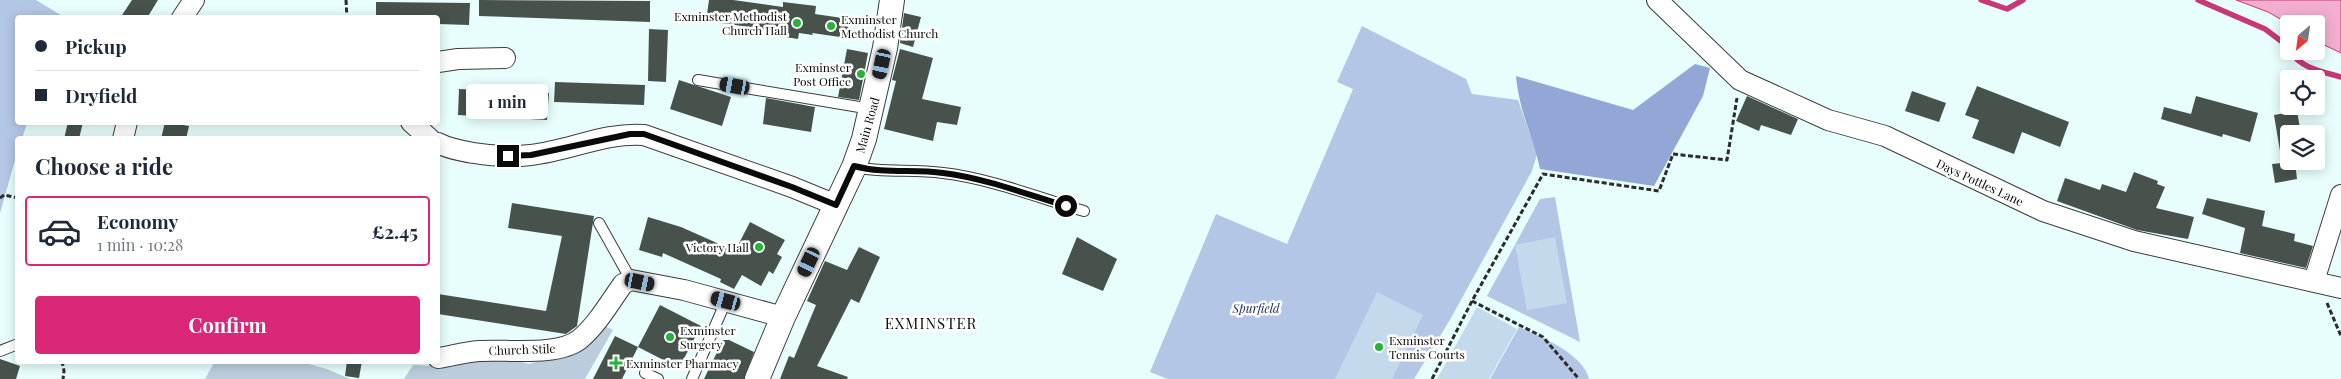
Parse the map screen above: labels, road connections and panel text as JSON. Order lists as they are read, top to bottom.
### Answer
{
  "streets": {
    "street": ["Main Road", "Days Pottles Lane", "Church Stile"]
  },
  "districts": ["EXMINSTER"],
  "parks": ["Spurfield"],
  "places": {
    "other": [
      "Exminster Methodist Church Hall",
      "Exminster Methodist Church",
      "Exminster Post Office",
      "Victory Hall",
      "Exminster Surgery",
      "Exminster Tennis Courts"
    ],
    "health": ["Exminster Pharmacy"]
  },
  "north": "bottom left",
  "page": {
    "banner": ["Pickup", "Dryfield"],
    "bubble": "1 min",
    "heading": "Choose a ride",
    "list": [
      {
        "name": "Economy",
        "note": "1 min · 10:28",
        "value": "£2.45"
      }
    ],
    "buttons": "Confirm"
  }
}
